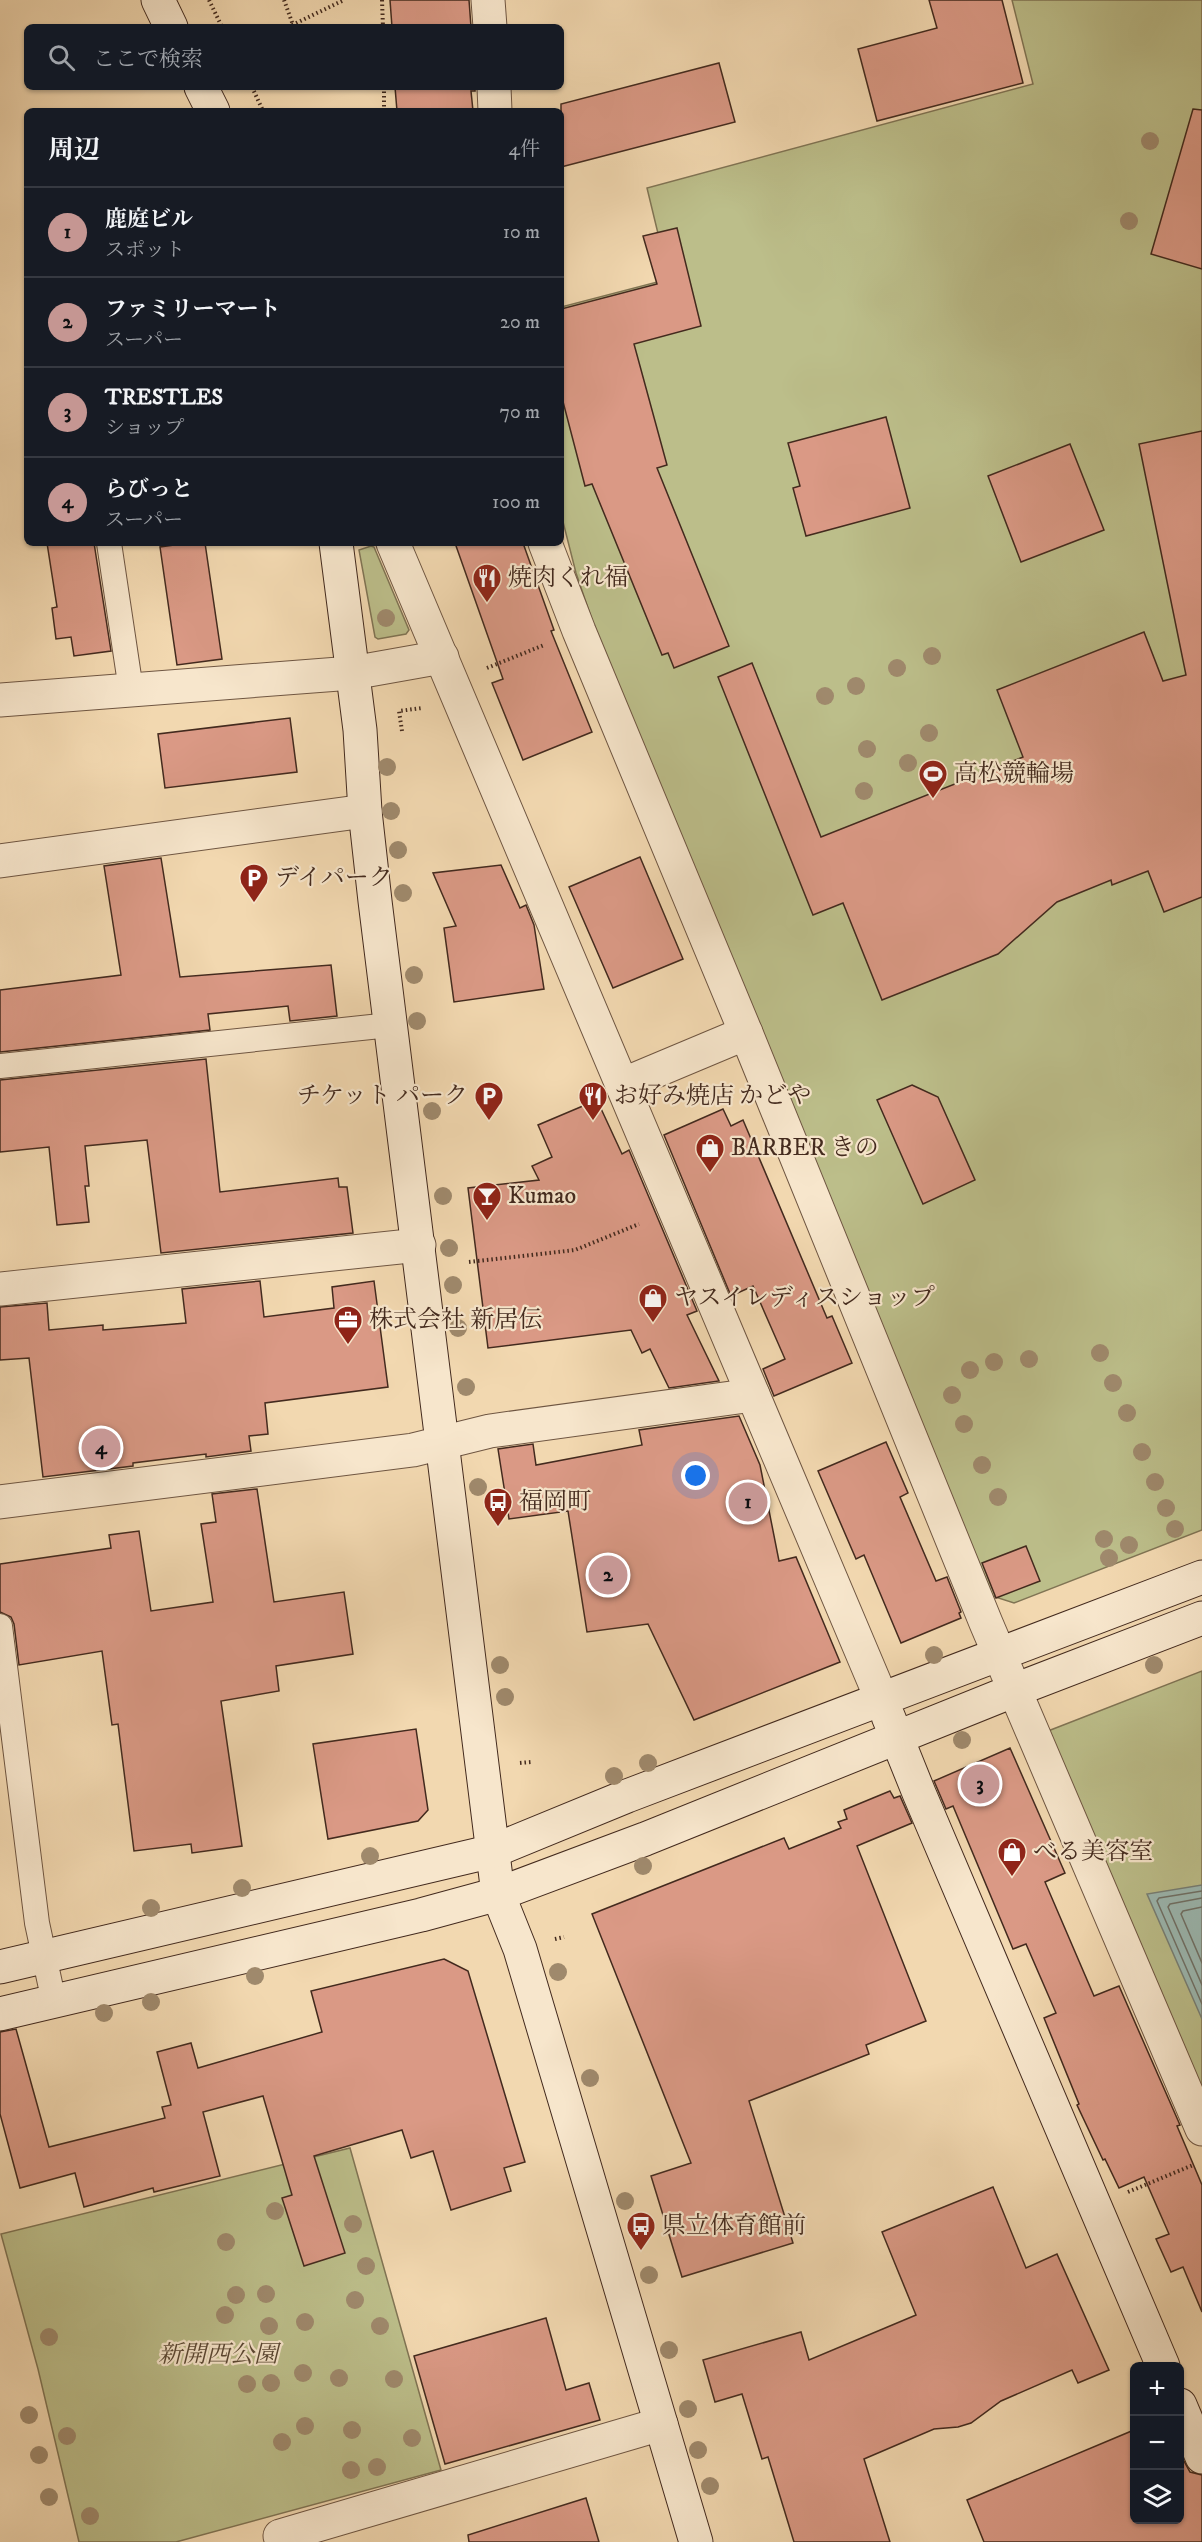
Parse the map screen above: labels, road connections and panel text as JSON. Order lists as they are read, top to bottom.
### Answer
{
  "parks": ["新開西公園"],
  "places": {
    "restaurant": ["焼肉くれ福", "お好み焼店 かどや"],
    "sports": ["高松競輪場"],
    "parking": ["デイパーク", "チケット パーク"],
    "shop": ["BARBER きの", "ヤスイレディスショップ", "べる美容室"],
    "bar": ["Kumao"],
    "office": ["株式会社 新居伝"],
    "bus stop": ["福岡町", "県立体育館前"]
  },
  "page": {
    "search": "ここで検索",
    "heading": ["周辺", "4件"],
    "list": [
      {
        "mark": "1",
        "name": "鹿庭ビル",
        "note": "スポット",
        "value": "10 m"
      },
      {
        "mark": "2",
        "name": "ファミリーマート",
        "note": "スーパー",
        "value": "20 m"
      },
      {
        "mark": "3",
        "name": "TRESTLES",
        "note": "ショップ",
        "value": "70 m"
      },
      {
        "mark": "4",
        "name": "らびっと",
        "note": "スーパー",
        "value": "100 m"
      }
    ],
    "pins": [
      "4",
      "1",
      "2",
      "3"
    ],
    "map_buttons": ["+", "−"]
  }
}
